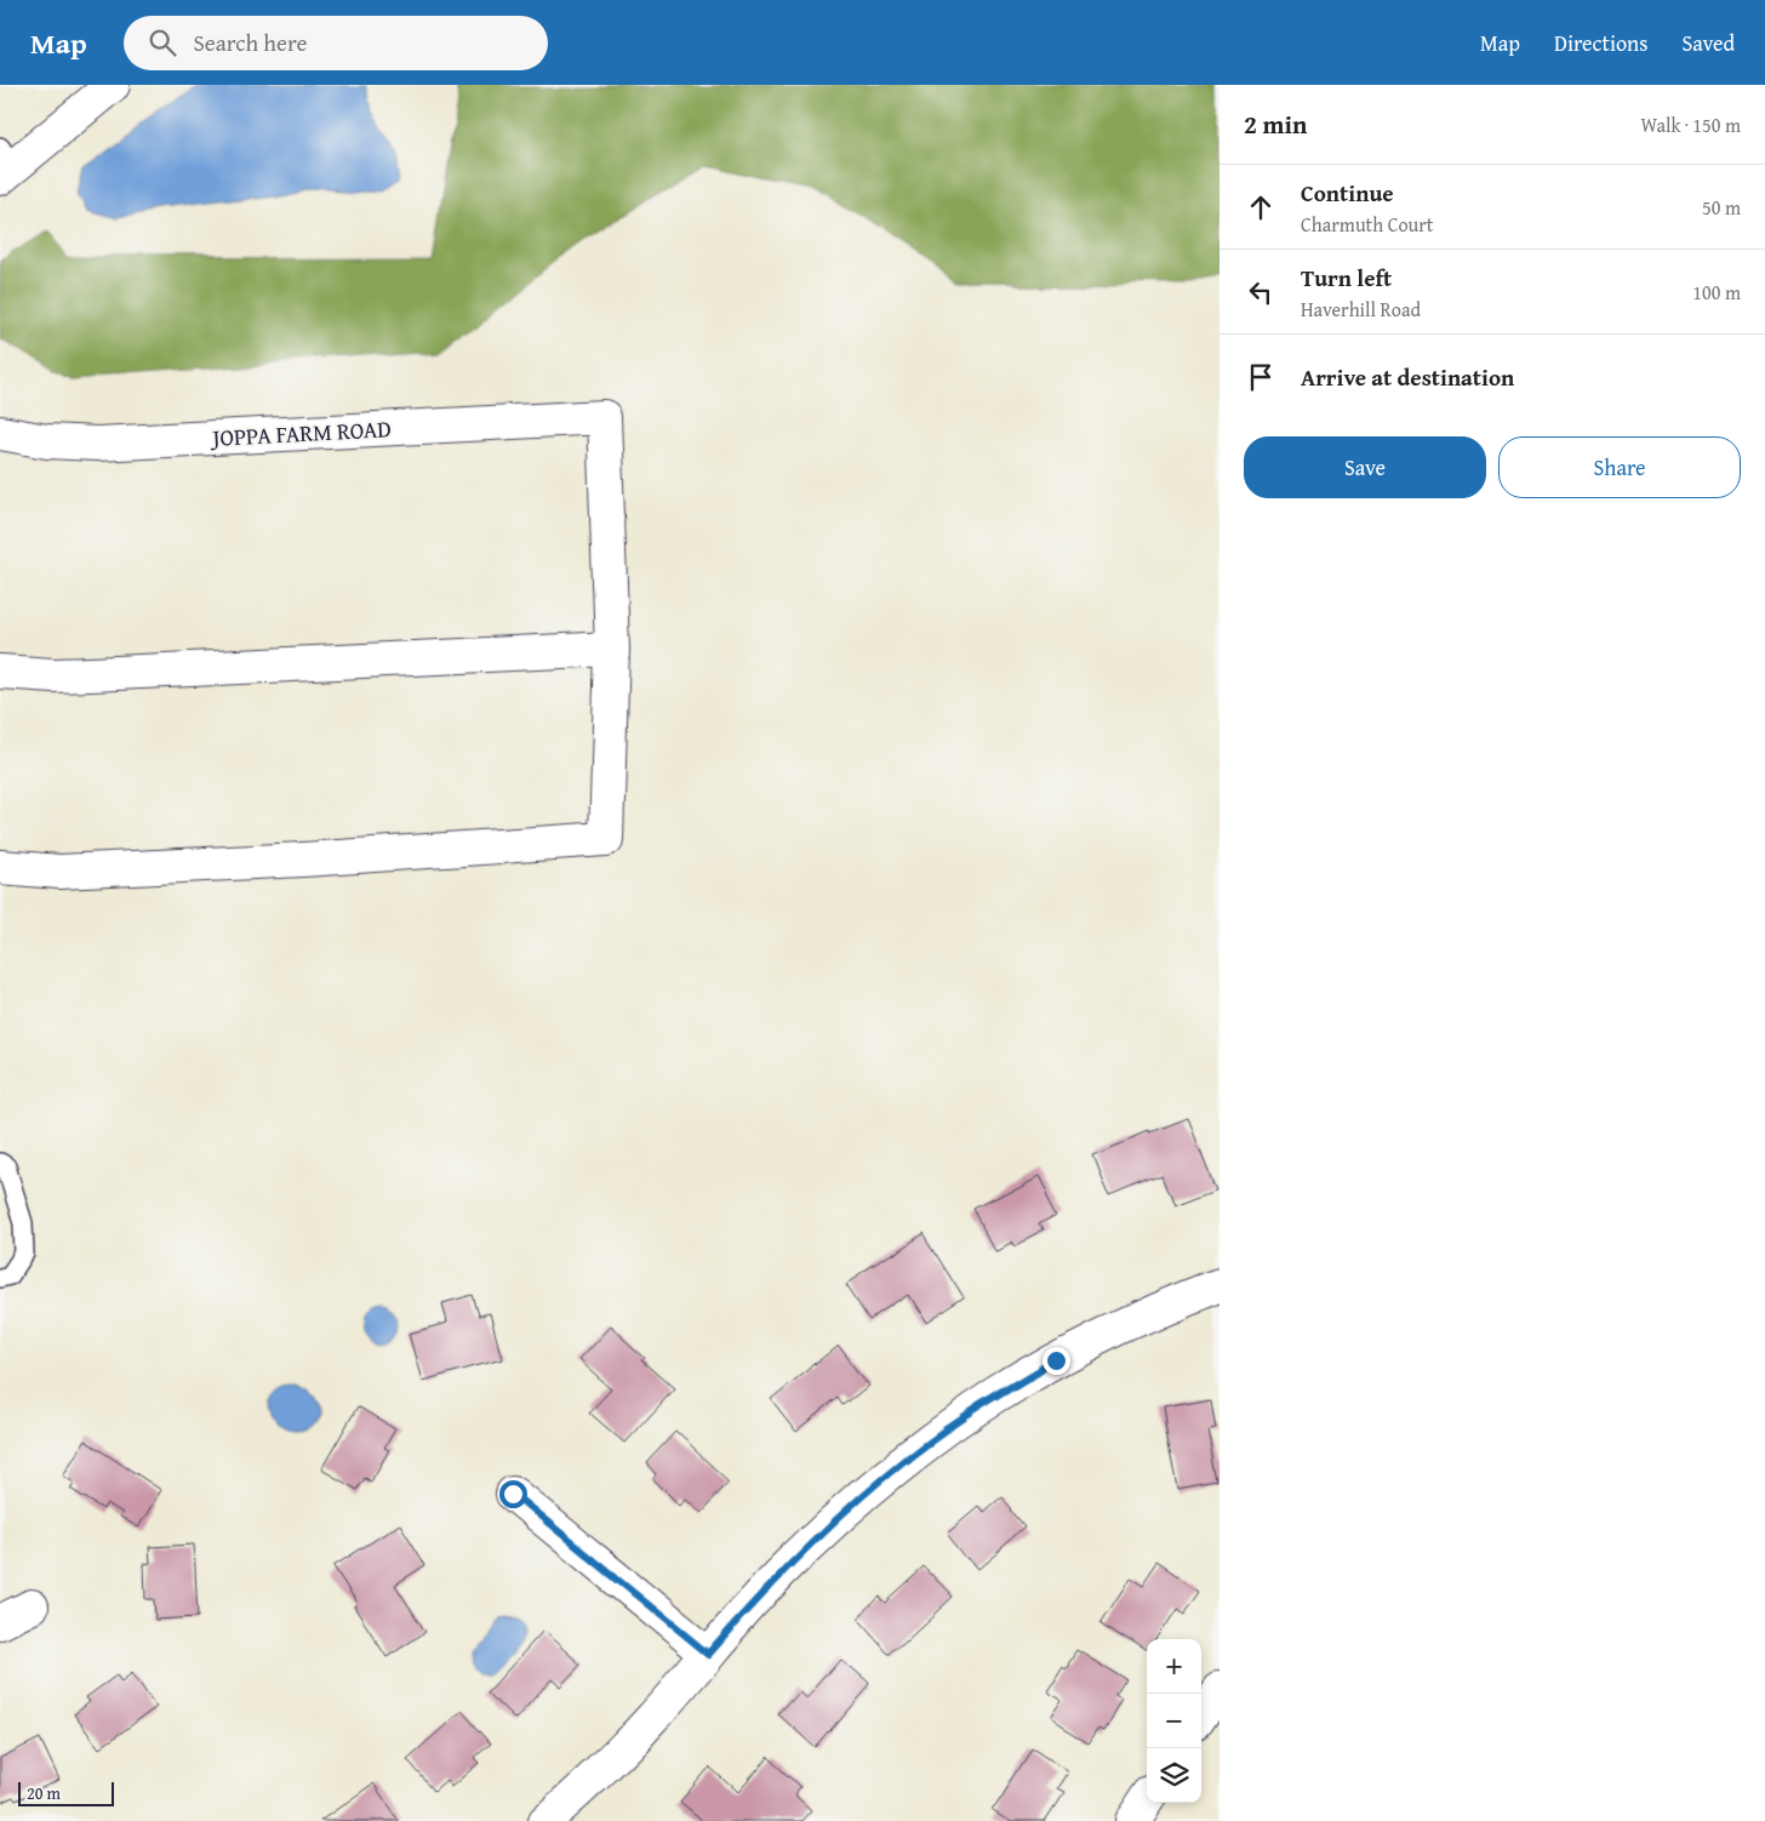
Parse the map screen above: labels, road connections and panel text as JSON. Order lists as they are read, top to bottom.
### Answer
{
  "streets": {
    "street": ["JOPPA FARM ROAD"]
  },
  "scale_bar": "20 m",
  "page": {
    "header": "Map",
    "search": "Search here",
    "nav": ["Map", "Directions", "Saved"],
    "heading": ["2 min", "Walk · 150 m"],
    "list": [
      ["Continue", "Charmuth Court", "50 m"],
      ["Turn left", "Haverhill Road", "100 m"],
      "Arrive at destination"
    ],
    "buttons": ["Save", "Share"],
    "map_buttons": ["+", "−"],
    "scale": "20 m"
  }
}
